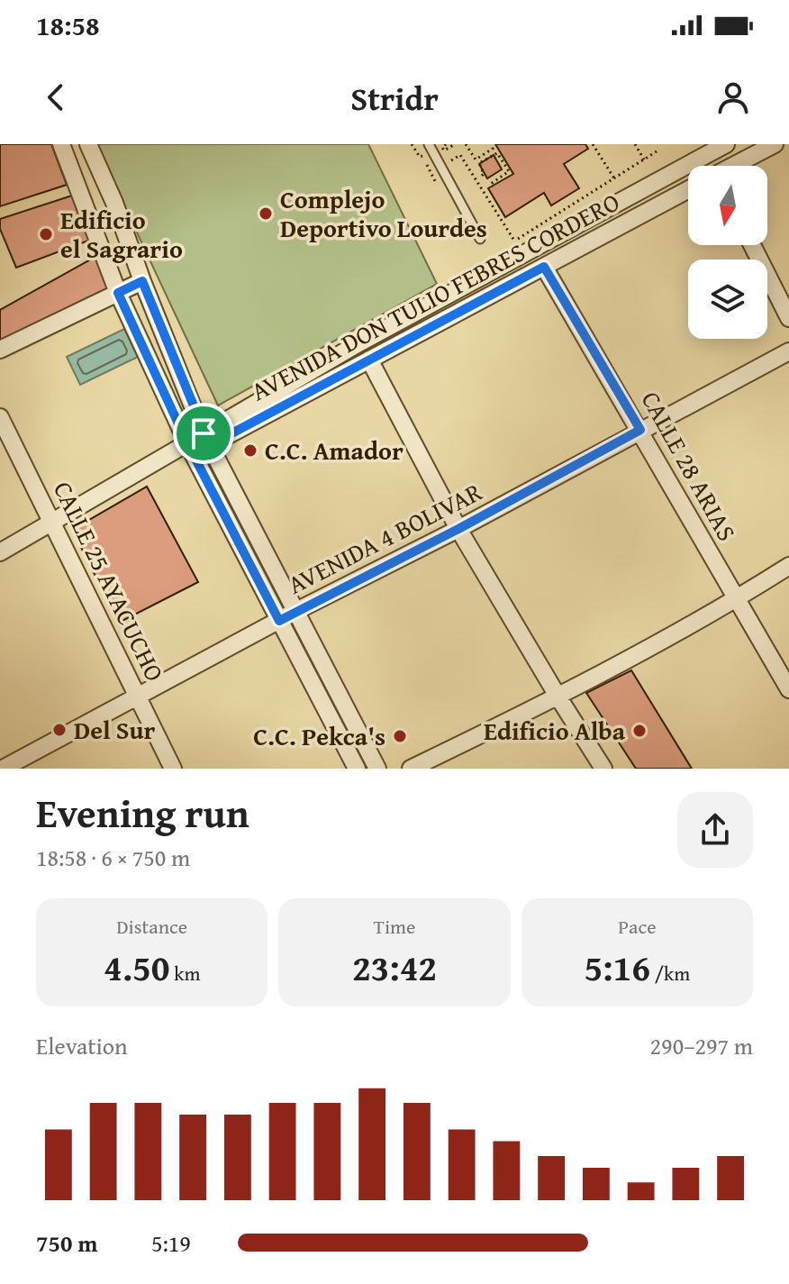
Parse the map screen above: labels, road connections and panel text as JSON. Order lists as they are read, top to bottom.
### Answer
{
  "streets": {
    "street": [
      "AVENIDA DON TULIO FEBRES CORDERO",
      "CALLE 28 ARIAS",
      "AVENIDA 4 BOLIVAR",
      "CALLE 25 AYACUCHO"
    ]
  },
  "crossings": [
    ["AVENIDA DON TULIO FEBRES CORDERO", "CALLE 28 ARIAS"],
    ["AVENIDA DON TULIO FEBRES CORDERO", "CALLE 25 AYACUCHO"],
    ["CALLE 28 ARIAS", "AVENIDA 4 BOLIVAR"],
    ["AVENIDA 4 BOLIVAR", "CALLE 25 AYACUCHO"]
  ],
  "places": [
    "Complejo Deportivo Lourdes",
    "Edificio el Sagrario",
    "C.C. Amador",
    "Del Sur",
    "Edificio Alba",
    "C.C. Pekca's"
  ],
  "north": "bottom",
  "page": {
    "status": "18:58",
    "header": "Stridr",
    "heading": ["Evening run", "18:58 · 6 × 750 m"],
    "stats": [
      ["Distance", "4.50 km"],
      ["Time", "23:42"],
      ["Pace", "5:16 /km"]
    ],
    "chart": ["Elevation", "290–297 m"],
    "list": [
      {
        "name": "750 m",
        "note": "5:19"
      }
    ]
  }
}
